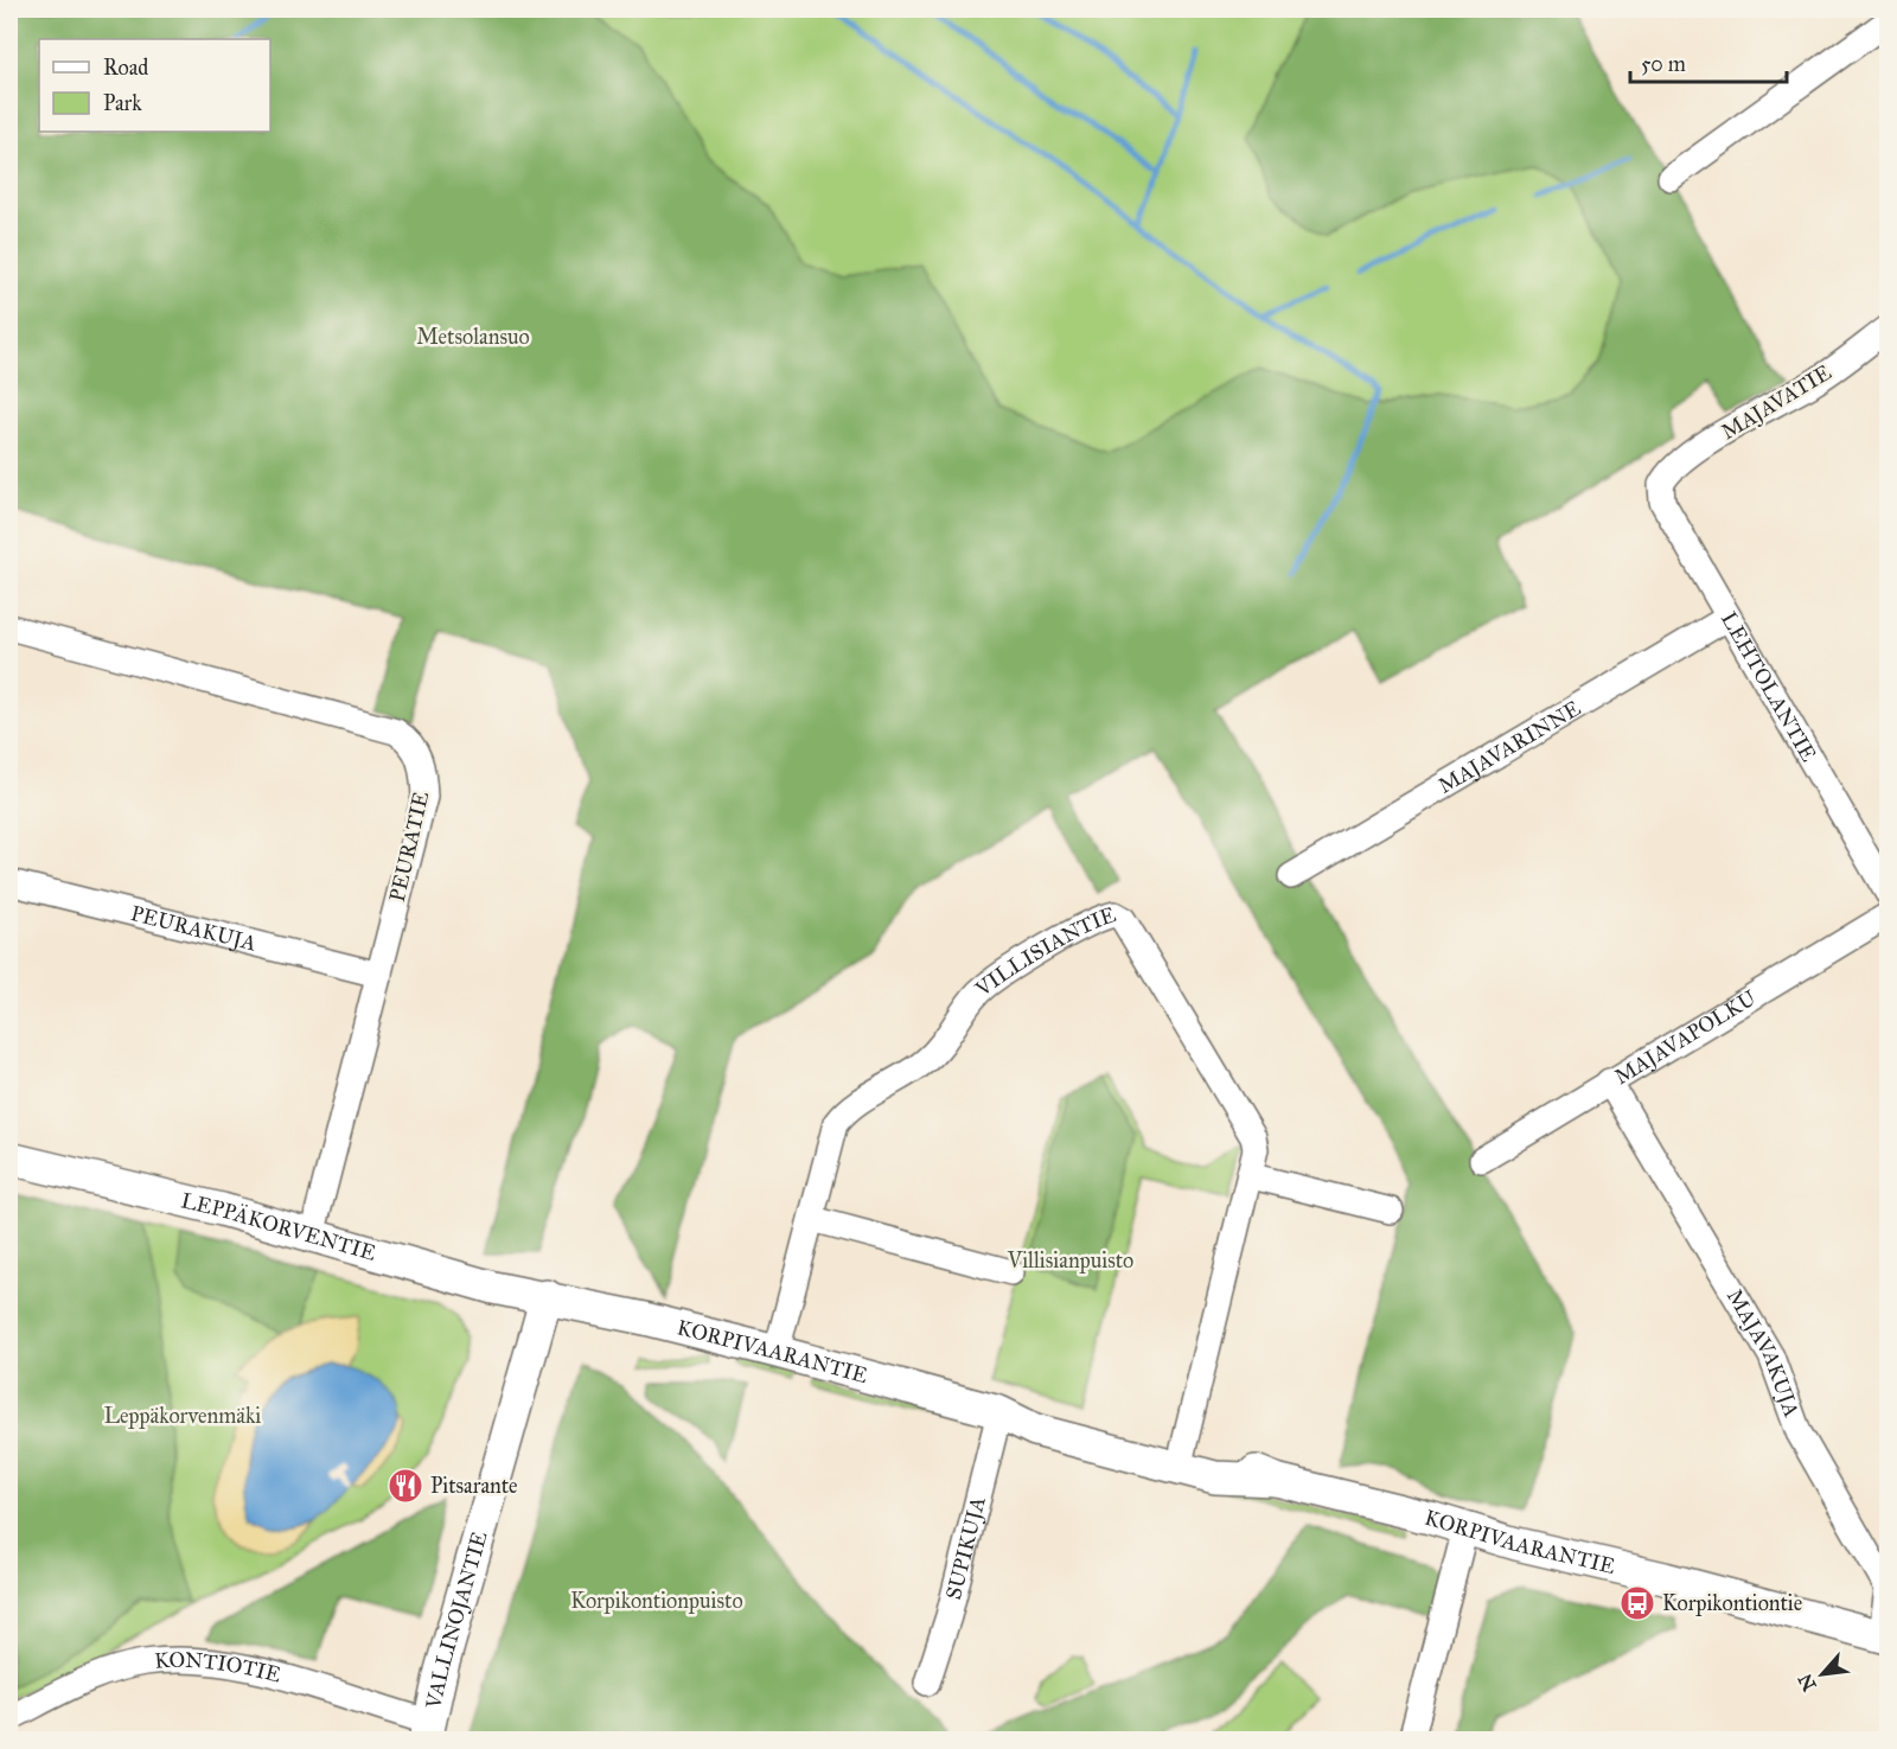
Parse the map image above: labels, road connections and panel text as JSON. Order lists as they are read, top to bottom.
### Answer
{
  "streets": {
    "street": [
      "MAJAVATIE",
      "LEHTOLANTIE",
      "MAJAVARINNE",
      "PEURATIE",
      "PEURAKUJA",
      "VILLISIANTIE",
      "MAJAVAPOLKU",
      "LEPPÄKORVENTIE",
      "KORPIVAARANTIE",
      "MAJAVAKUJA",
      "SUPIKUJA",
      "VALLINOJANTIE",
      "KONTIOTIE"
    ]
  },
  "crossings": [
    ["MAJAVATIE", "LEHTOLANTIE"],
    ["LEHTOLANTIE", "MAJAVARINNE"],
    ["PEURATIE", "PEURAKUJA"],
    ["PEURATIE", "LEPPÄKORVENTIE"],
    ["VILLISIANTIE", "KORPIVAARANTIE"],
    ["MAJAVAPOLKU", "MAJAVAKUJA"],
    ["LEPPÄKORVENTIE", "KORPIVAARANTIE"],
    ["LEPPÄKORVENTIE", "VALLINOJANTIE"],
    ["KORPIVAARANTIE", "MAJAVAKUJA"],
    ["KORPIVAARANTIE", "SUPIKUJA"],
    ["KORPIVAARANTIE", "VALLINOJANTIE"],
    ["VALLINOJANTIE", "KONTIOTIE"]
  ],
  "parks": [
    "Metsolansuo",
    "Villisianpuisto",
    "Leppäkorvenmäki",
    "Korpikontionpuisto"
  ],
  "places": {
    "restaurant": ["Pitsarante"],
    "bus stop": ["Korpikontiontie"]
  },
  "legend": ["Road", "Park"],
  "scale_bar": "50 m",
  "north": "bottom left"
}
